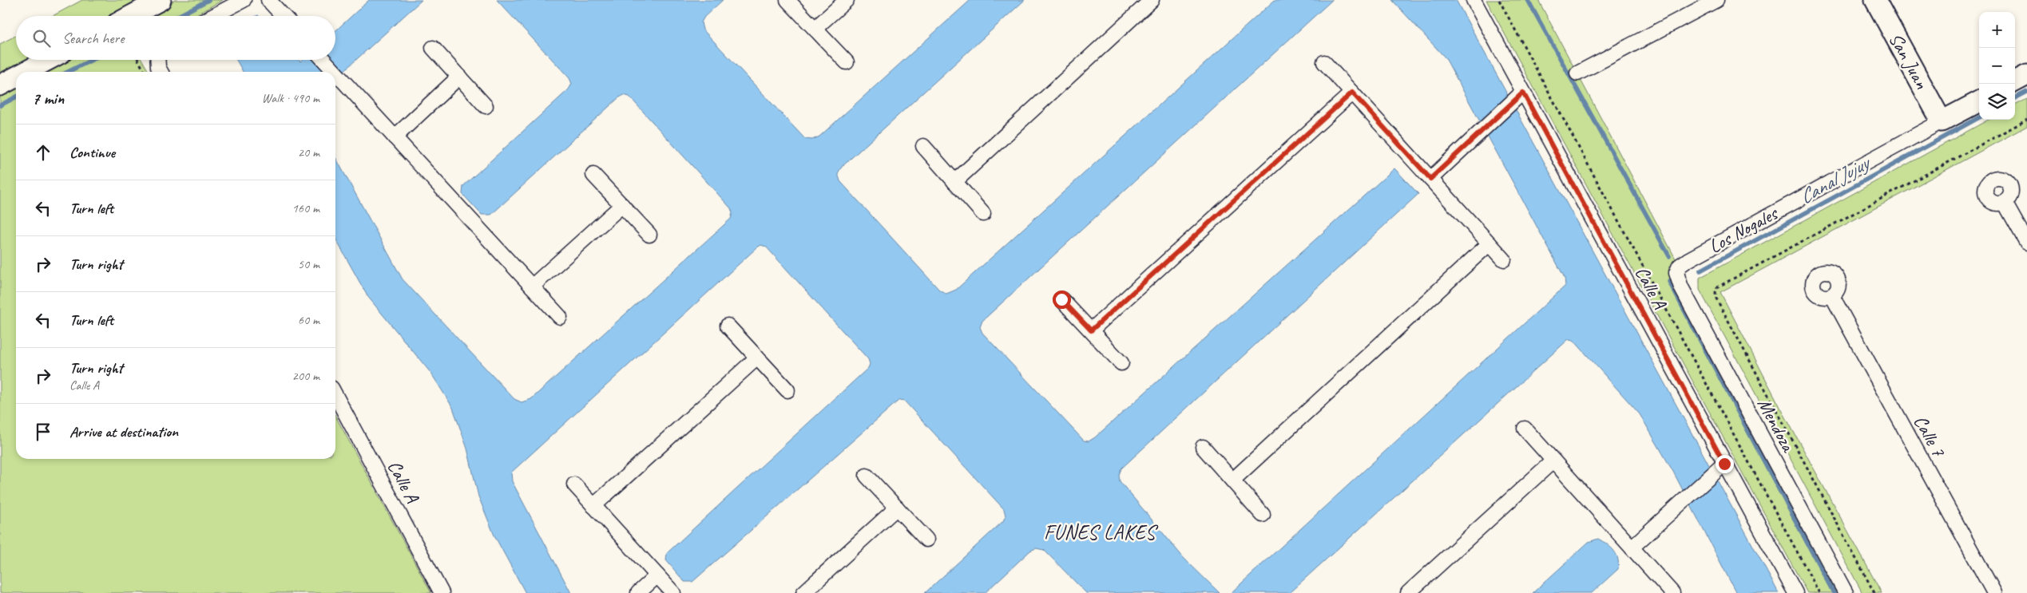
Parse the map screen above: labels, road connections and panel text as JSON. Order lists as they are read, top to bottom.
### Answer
{
  "streets": {
    "street": [
      "San Juan",
      "Los Nogales",
      "Calle A",
      "Mendoza",
      "Calle 7"
    ]
  },
  "crossings": [
    ["San Juan", "Los Nogales"],
    ["Los Nogales", "Mendoza"]
  ],
  "districts": ["FUNES LAKES"],
  "water": ["Canal Jujuy"],
  "page": {
    "map_buttons": ["+", "−"],
    "search": "Search here",
    "heading": ["7 min", "Walk · 490 m"],
    "list": [
      ["Continue", "20 m"],
      ["Turn left", "160 m"],
      ["Turn right", "50 m"],
      ["Turn left", "60 m"],
      ["Turn right", "Calle A", "200 m"],
      "Arrive at destination"
    ]
  }
}
